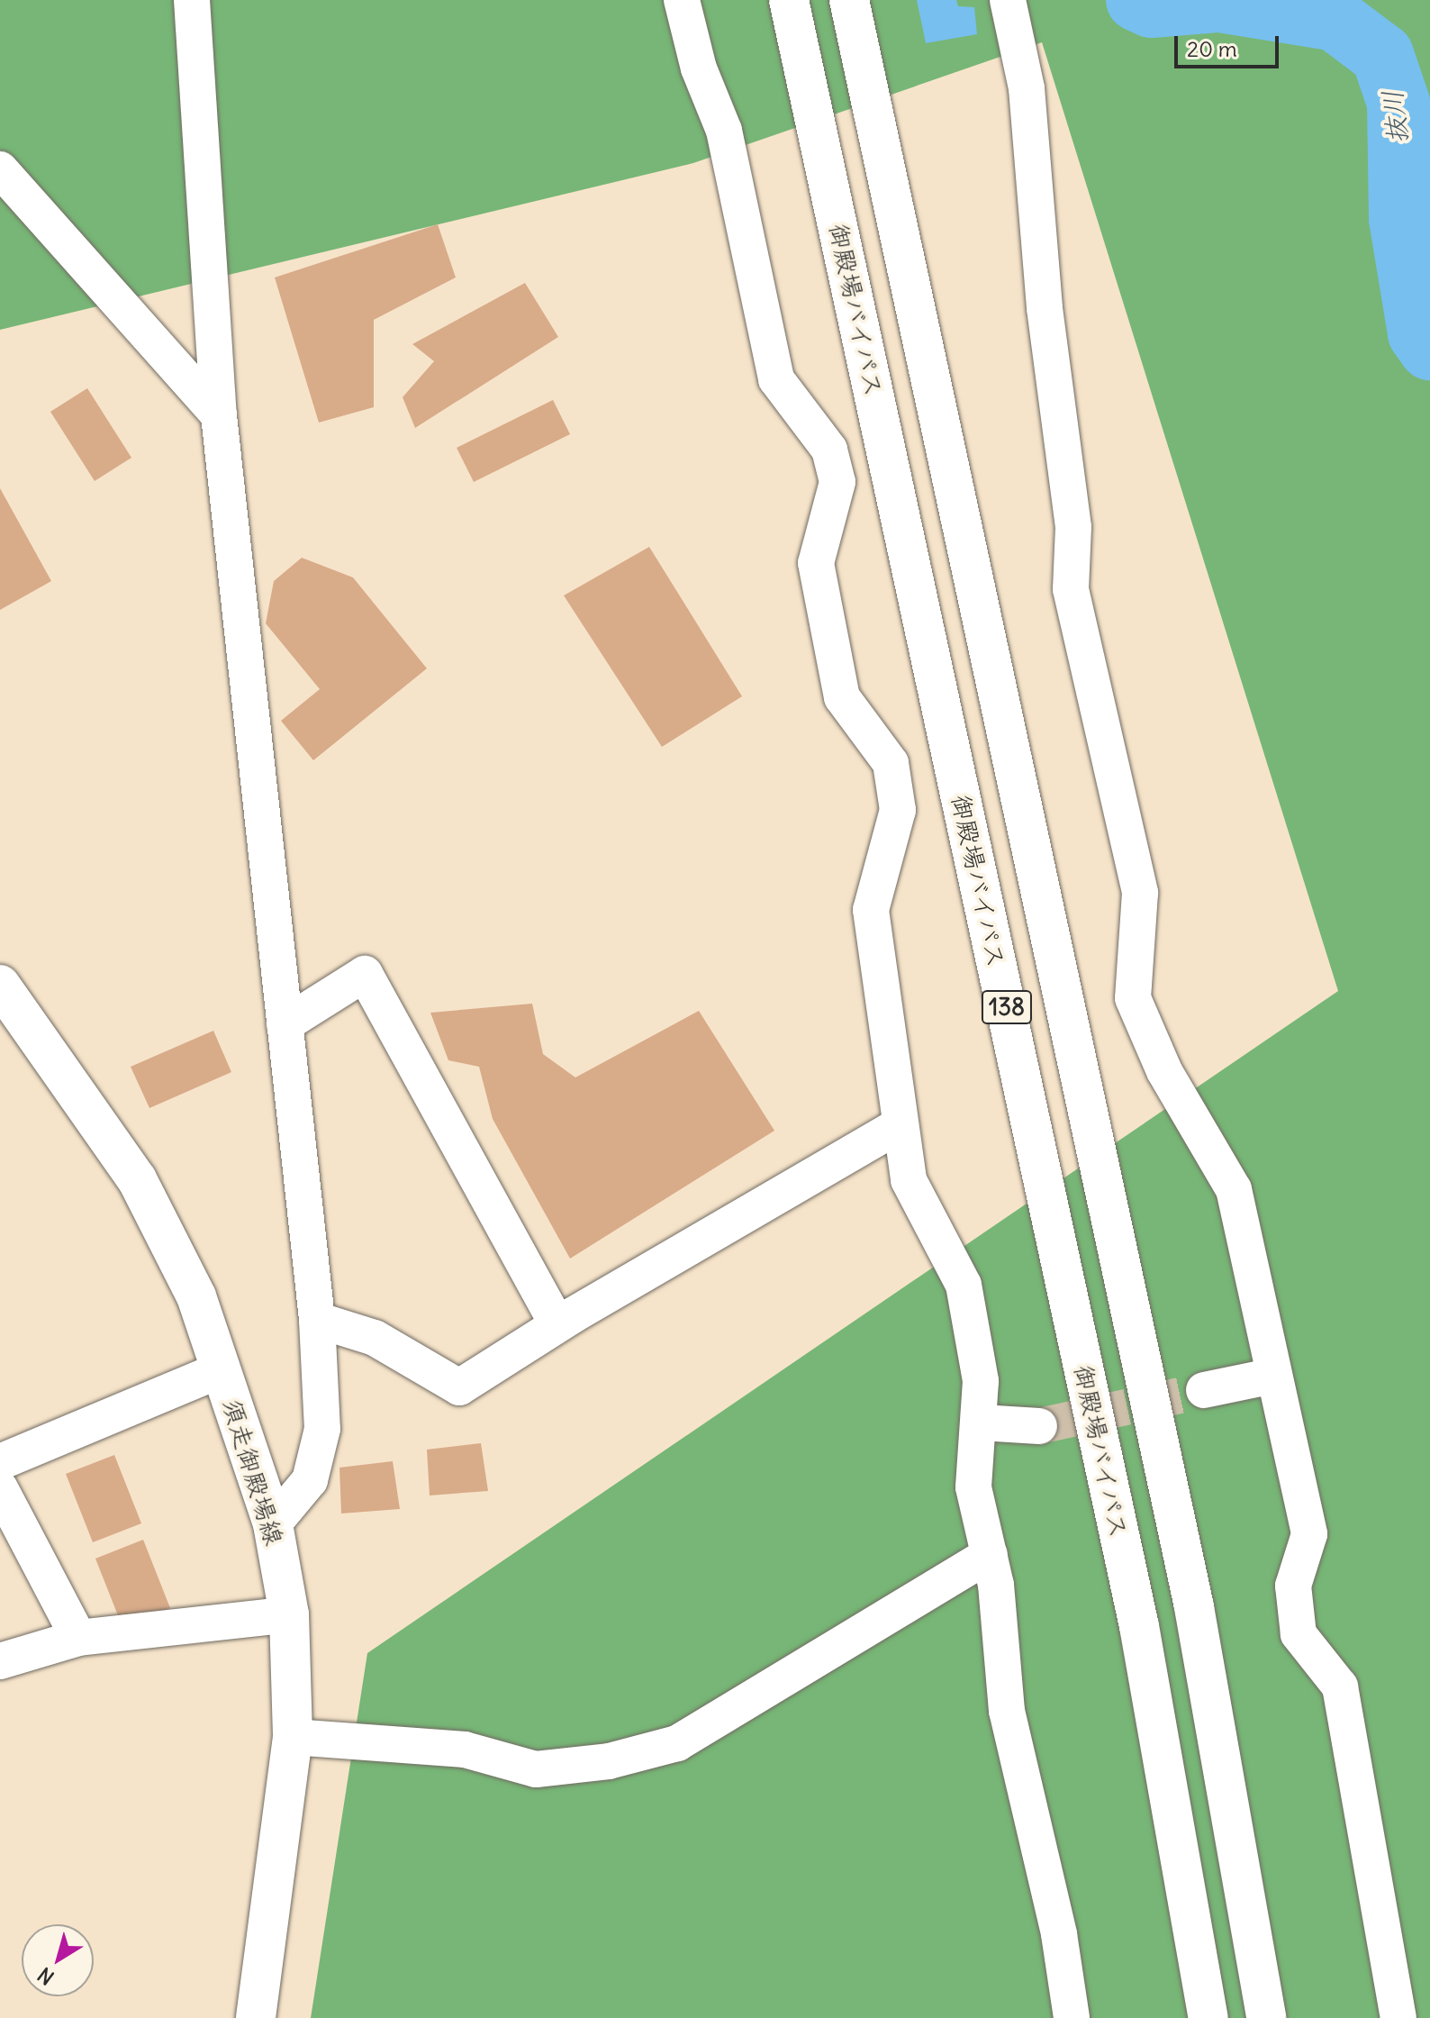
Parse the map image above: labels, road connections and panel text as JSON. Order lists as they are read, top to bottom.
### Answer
{
  "streets": {
    "main road": ["御殿場バイパス", "138", "須走御殿場線"]
  },
  "water": ["抜川"],
  "scale_bar": "20 m",
  "north": "bottom left"
}
